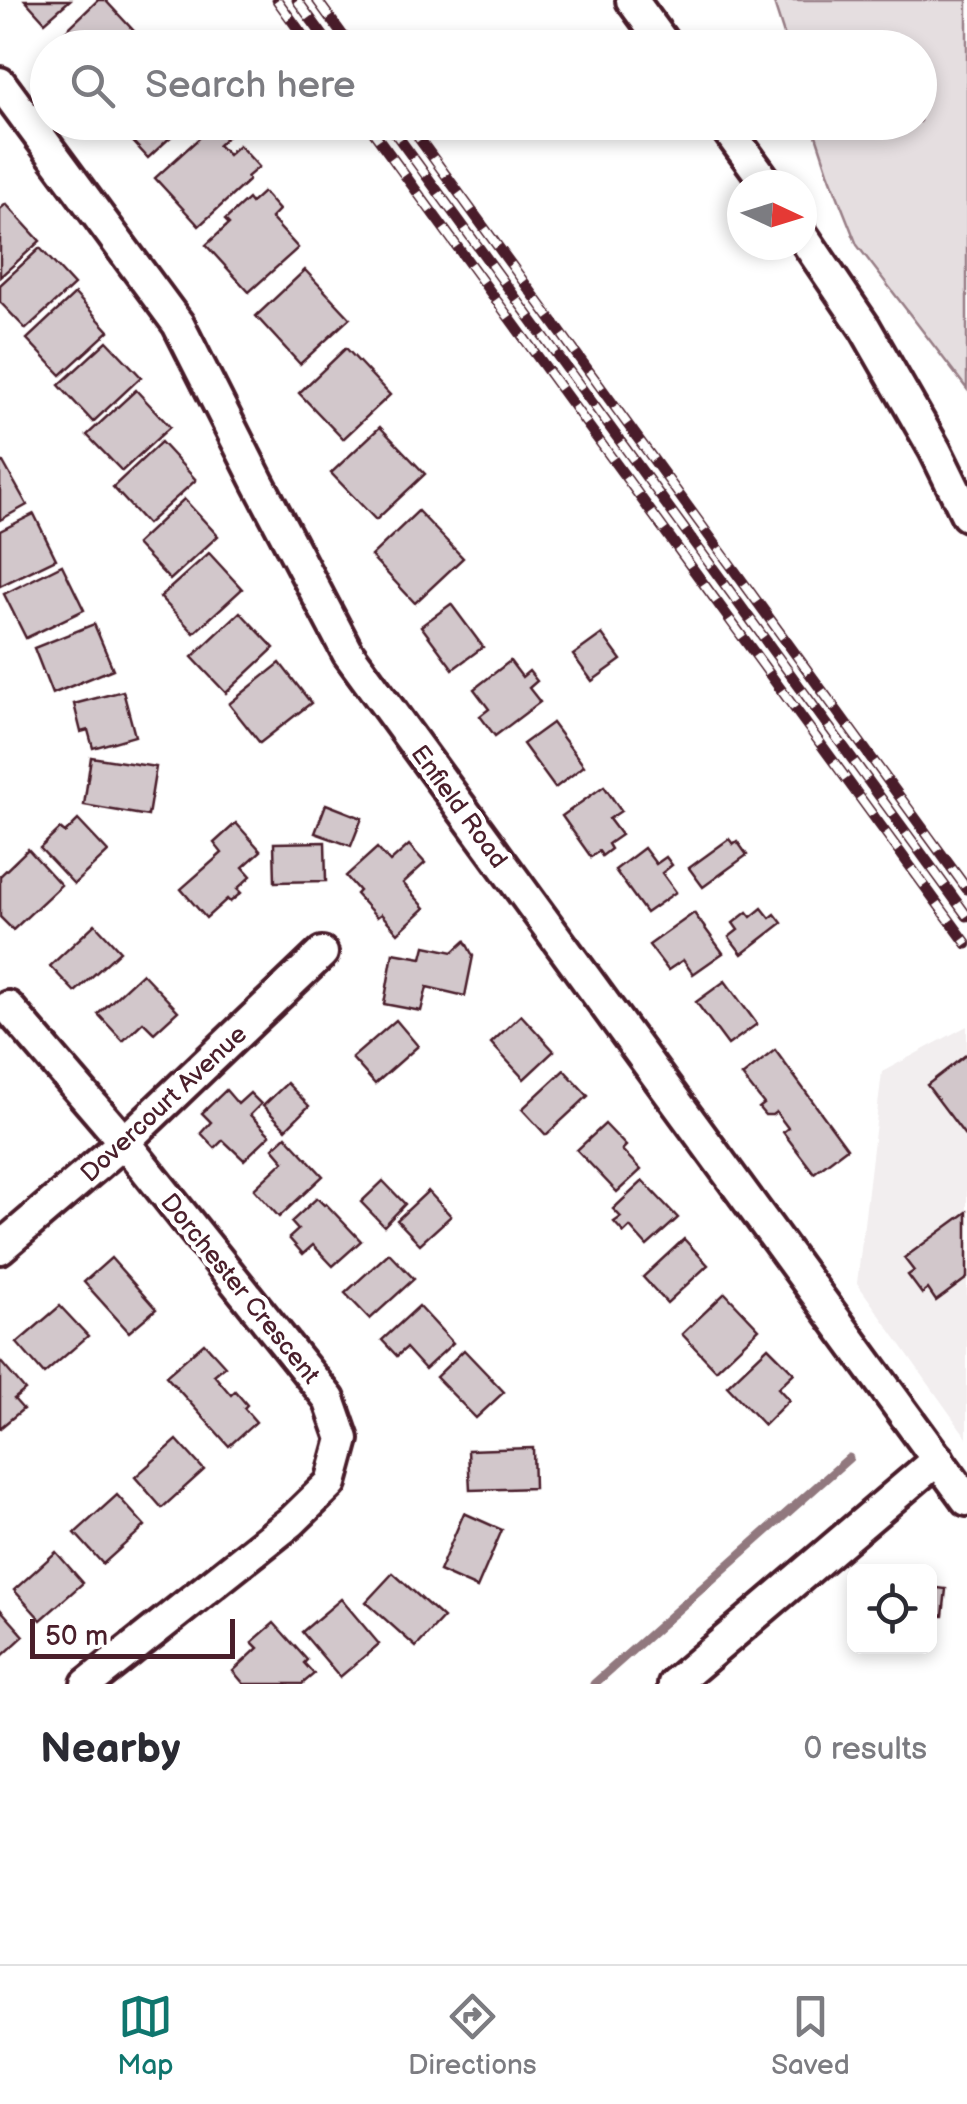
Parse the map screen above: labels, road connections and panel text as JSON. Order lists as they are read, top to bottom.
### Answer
{
  "streets": {
    "street": ["Enfield Road", "Dovercourt Avenue", "Dorchester Crescent"]
  },
  "crossings": [
    ["Dovercourt Avenue", "Dorchester Crescent"]
  ],
  "scale_bar": "50 m",
  "north": "right",
  "page": {
    "search": "Search here",
    "scale": "50 m",
    "heading": ["Nearby", "0 results"],
    "nav": ["Map", "Directions", "Saved"]
  }
}
